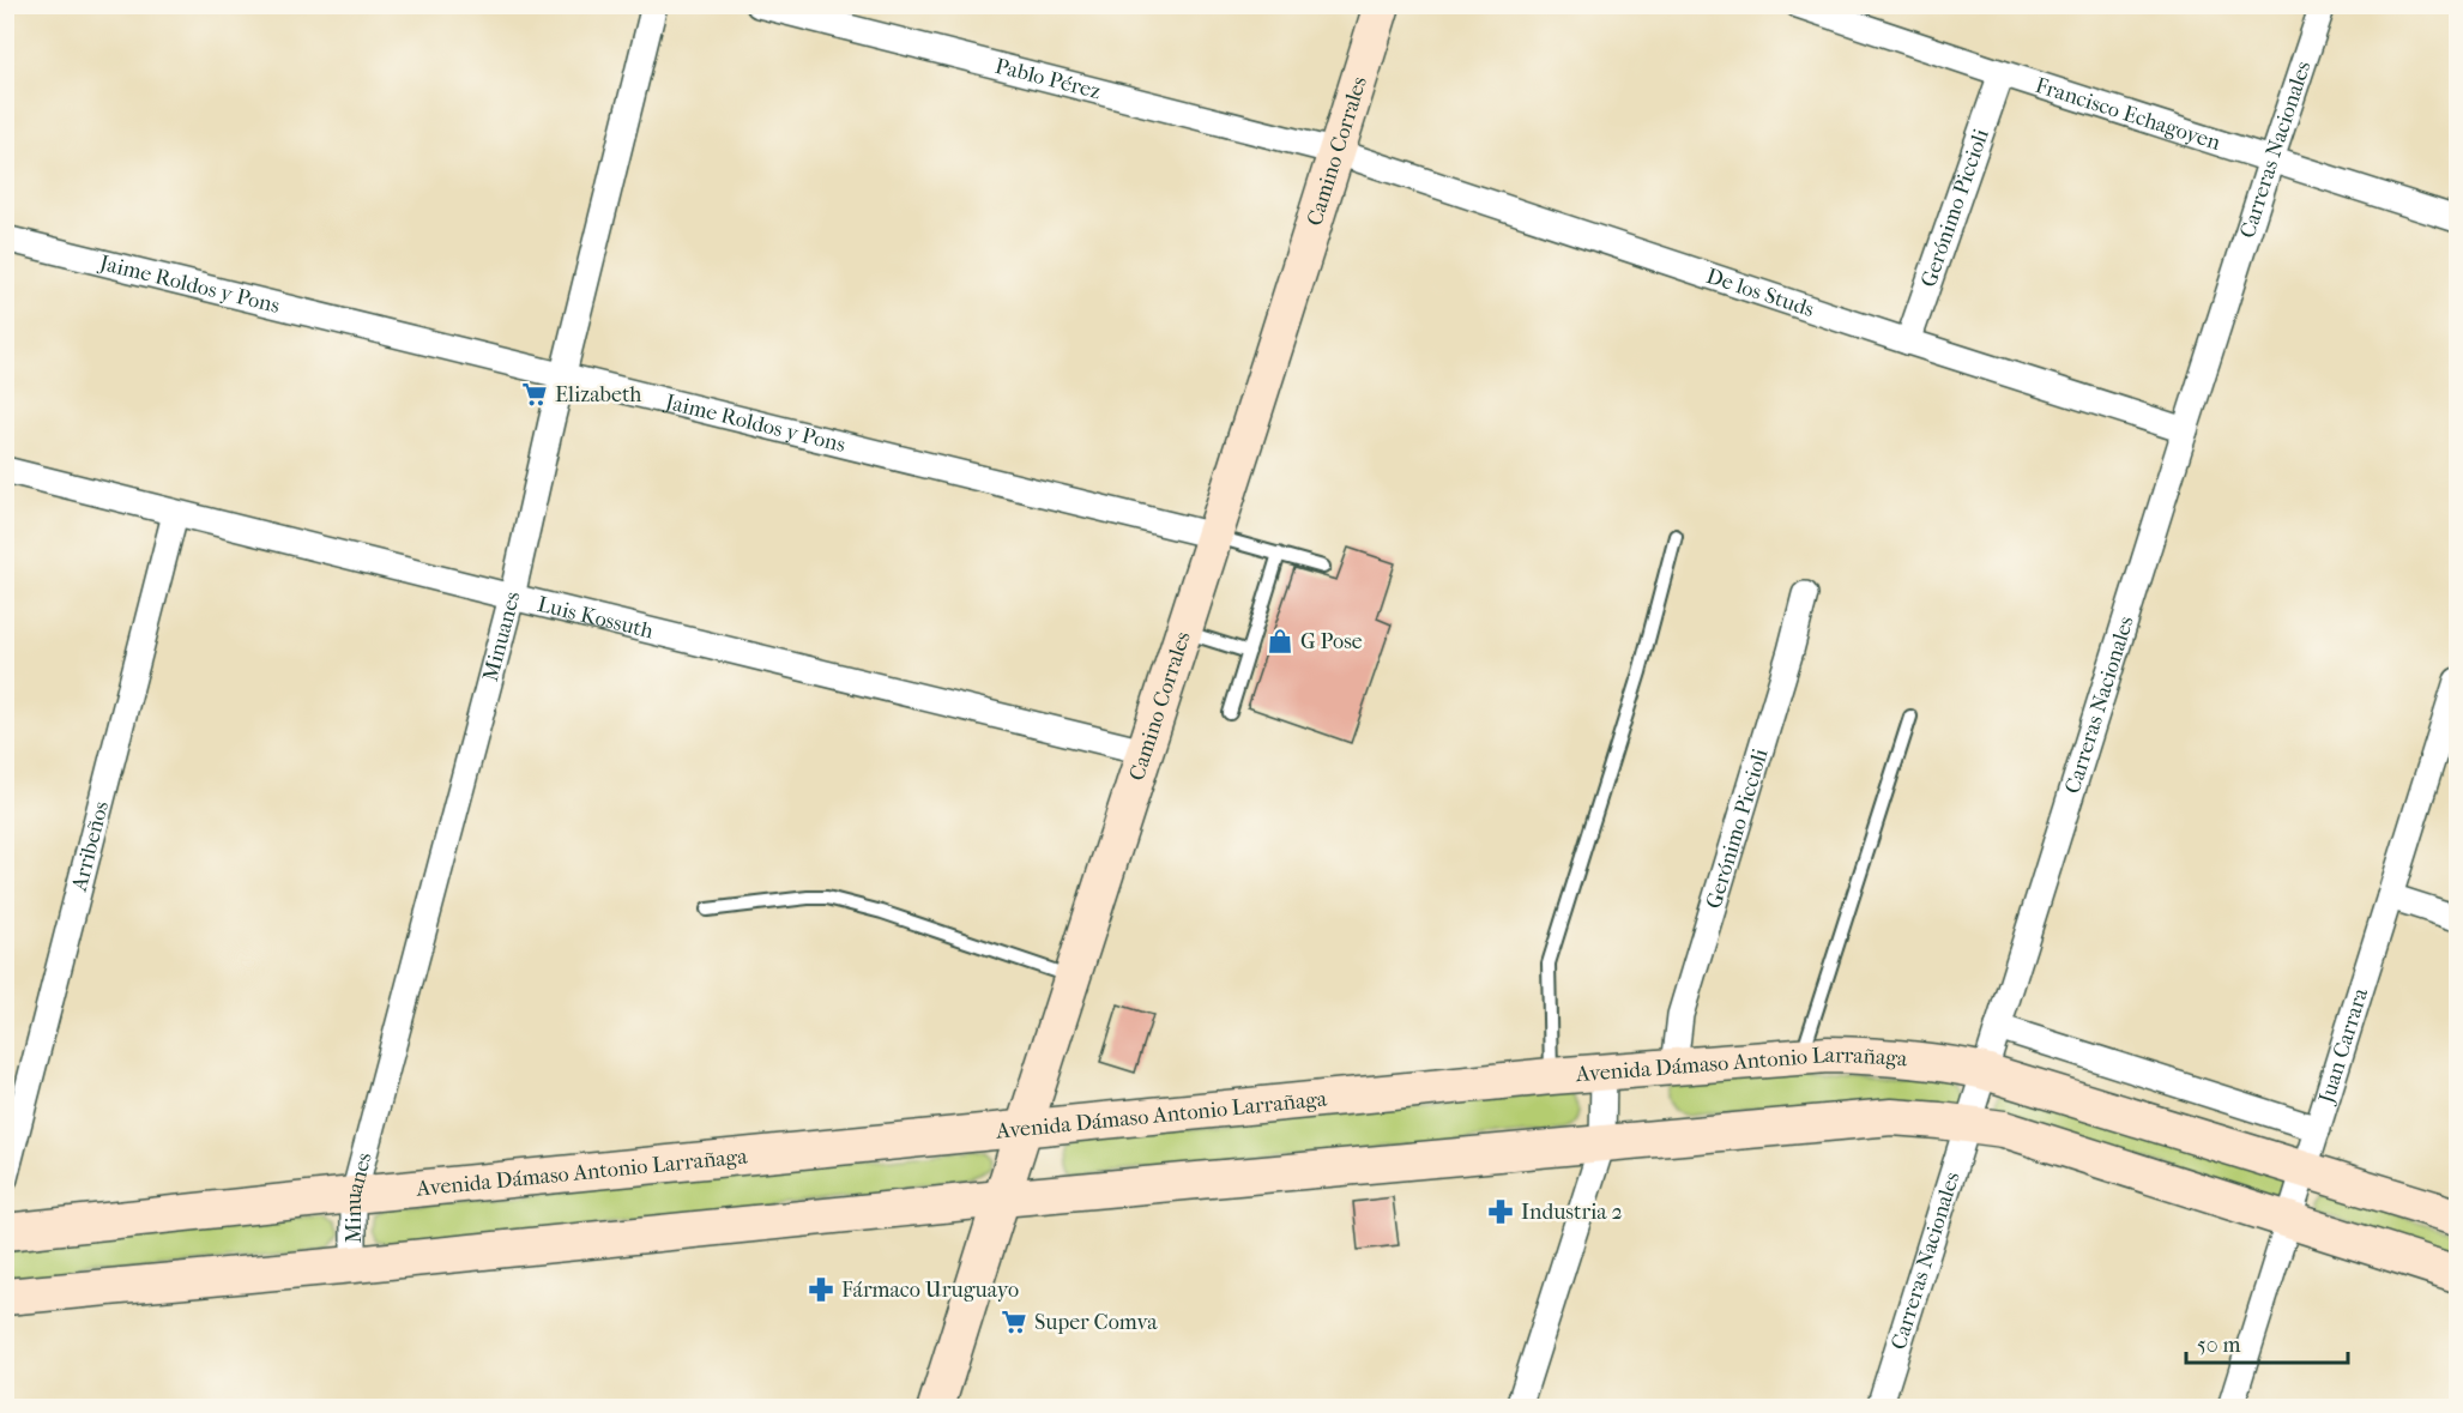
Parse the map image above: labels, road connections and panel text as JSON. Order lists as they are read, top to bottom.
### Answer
{
  "streets": {
    "street": [
      "Pablo Pérez",
      "Francisco Echagoyen",
      "Carreras Nacionales",
      "Camino Corrales",
      "Gerónimo Piccioli",
      "Jaime Roldos y Pons",
      "De los Studs",
      "Luis Kossuth",
      "Minuanes",
      "Arribeños",
      "Juan Carrara",
      "Avenida Dámaso Antonio Larrañaga"
    ]
  },
  "crossings": [
    ["Pablo Pérez", "Camino Corrales"],
    ["Pablo Pérez", "De los Studs"],
    ["Francisco Echagoyen", "Carreras Nacionales"],
    ["Francisco Echagoyen", "Gerónimo Piccioli"],
    ["Carreras Nacionales", "De los Studs"],
    ["Carreras Nacionales", "Avenida Dámaso Antonio Larrañaga"],
    ["Camino Corrales", "Jaime Roldos y Pons"],
    ["Camino Corrales", "De los Studs"],
    ["Camino Corrales", "Luis Kossuth"],
    ["Camino Corrales", "Avenida Dámaso Antonio Larrañaga"],
    ["Gerónimo Piccioli", "De los Studs"],
    ["Gerónimo Piccioli", "Avenida Dámaso Antonio Larrañaga"],
    ["Jaime Roldos y Pons", "Minuanes"],
    ["Luis Kossuth", "Minuanes"],
    ["Luis Kossuth", "Arribeños"],
    ["Minuanes", "Avenida Dámaso Antonio Larrañaga"],
    ["Juan Carrara", "Avenida Dámaso Antonio Larrañaga"]
  ],
  "places": {
    "supermarket": ["Elizabeth", "Super Comva"],
    "shop": ["G Pose"],
    "pharmacy": ["Industria 2", "Fármaco Uruguayo"]
  },
  "scale_bar": "50 m"
}
